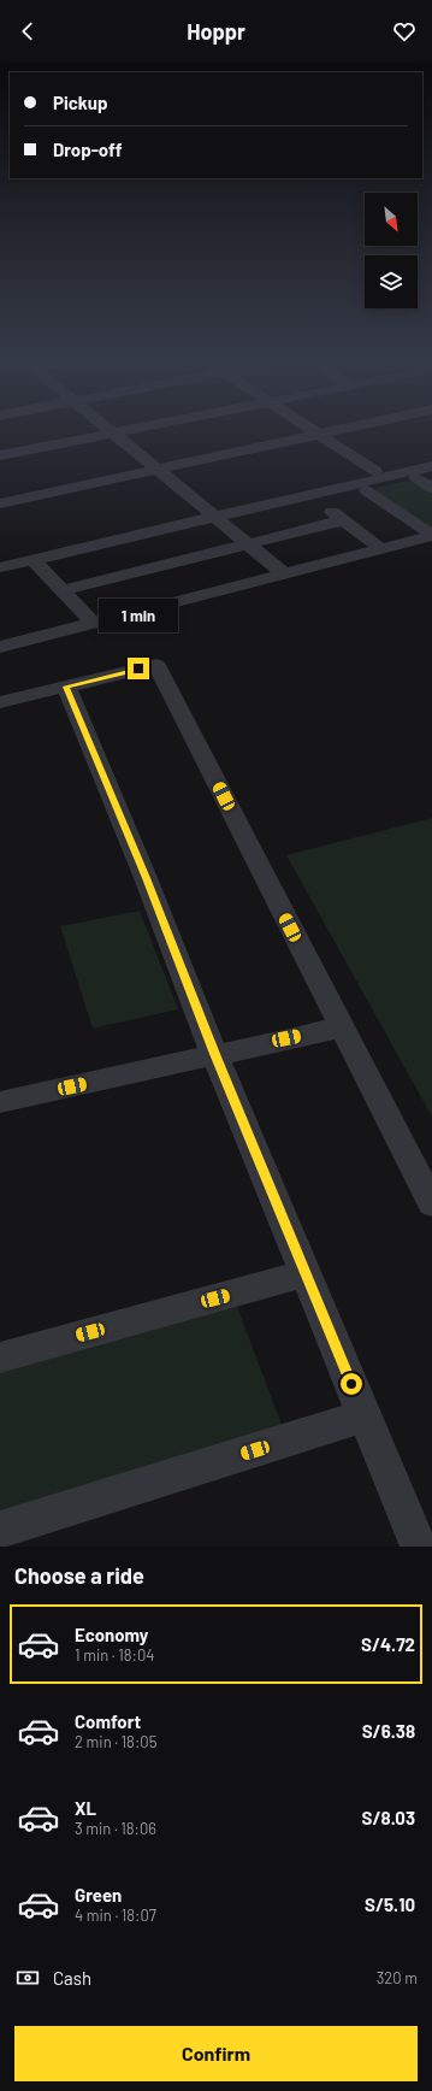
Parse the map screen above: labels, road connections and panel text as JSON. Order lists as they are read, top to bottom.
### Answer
{
  "north": "bottom right",
  "page": {
    "header": "Hoppr",
    "banner": ["Pickup", "Drop-off"],
    "bubble": "1 min",
    "heading": "Choose a ride",
    "list": [
      {
        "name": "Economy",
        "note": "1 min · 18:04",
        "value": "S/4.72"
      },
      {
        "name": "Comfort",
        "note": "2 min · 18:05",
        "value": "S/6.38"
      },
      {
        "name": "XL",
        "note": "3 min · 18:06",
        "value": "S/8.03"
      },
      {
        "name": "Green",
        "note": "4 min · 18:07",
        "value": "S/5.10"
      }
    ],
    "pay": ["Cash", "320 m"],
    "buttons": "Confirm"
  }
}
